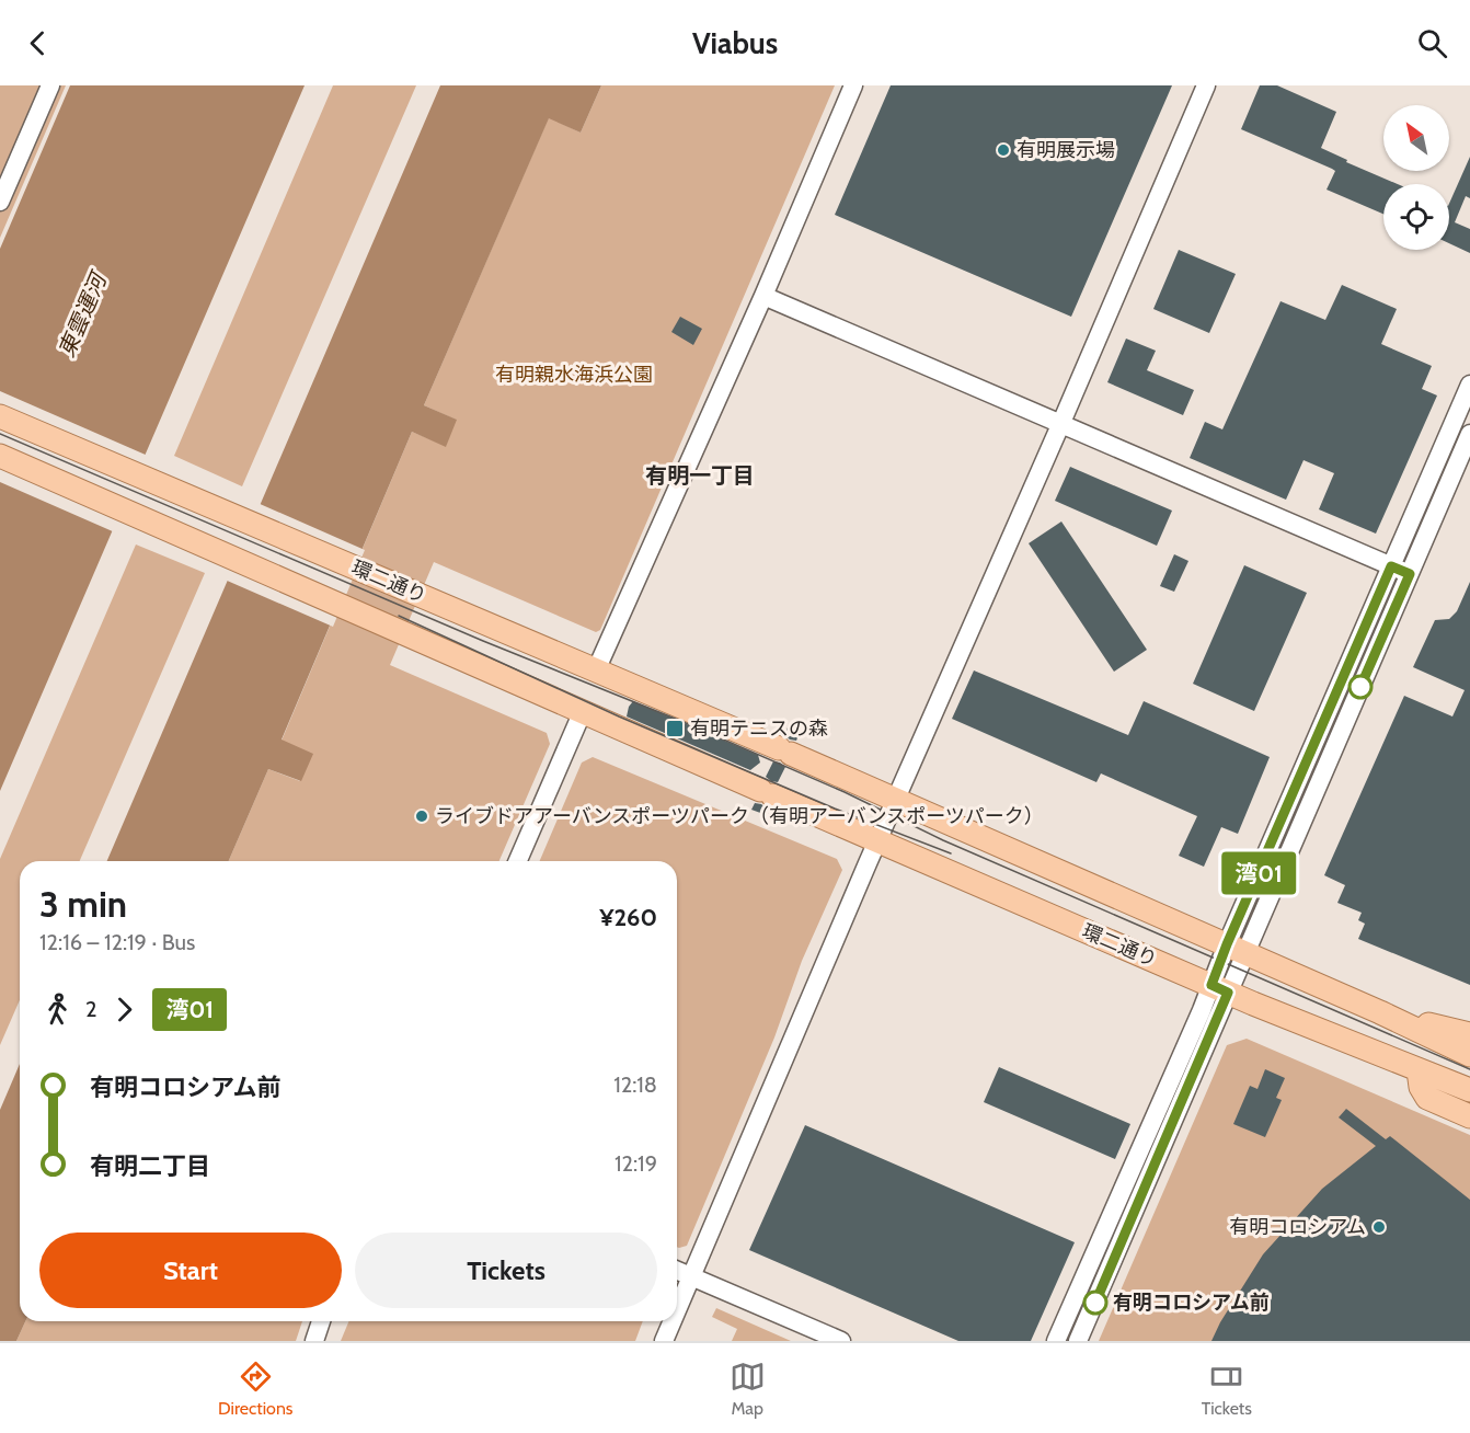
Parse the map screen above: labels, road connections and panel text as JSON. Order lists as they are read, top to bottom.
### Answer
{
  "streets": {
    "main road": ["環二通り"]
  },
  "districts": ["有明一丁目"],
  "water": ["東雲運河"],
  "parks": ["有明親水海浜公園"],
  "places": {
    "other": [
      "有明展示場",
      "ライブドアアーバンスポーツパーク（有明アーバンスポーツパーク）",
      "有明コロシアム",
      "有明コロシアム前"
    ],
    "transit": ["有明テニスの森"]
  },
  "lines": ["bus line 湾01"],
  "north": "top left",
  "page": {
    "header": "Viabus",
    "on_map": "湾01",
    "heading": ["3 min", "12:16 – 12:19 · Bus", "¥260"],
    "legs": ["2", "湾01"],
    "list": [
      {
        "name": "有明コロシアム前",
        "value": "12:18"
      },
      {
        "name": "有明二丁目",
        "value": "12:19"
      }
    ],
    "buttons": ["Start", "Tickets"],
    "tabs": ["Directions", "Map", "Tickets"]
  }
}
